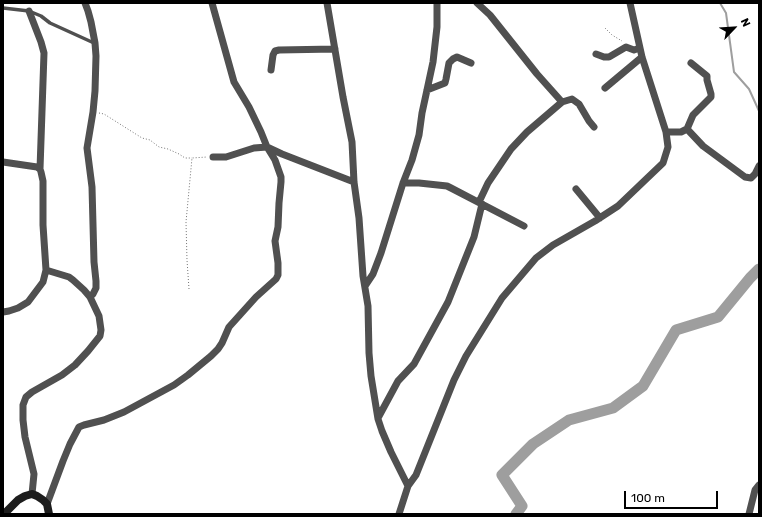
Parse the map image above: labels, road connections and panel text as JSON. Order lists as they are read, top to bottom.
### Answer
{
  "scale_bar": "100 m",
  "north": "top right"
}
